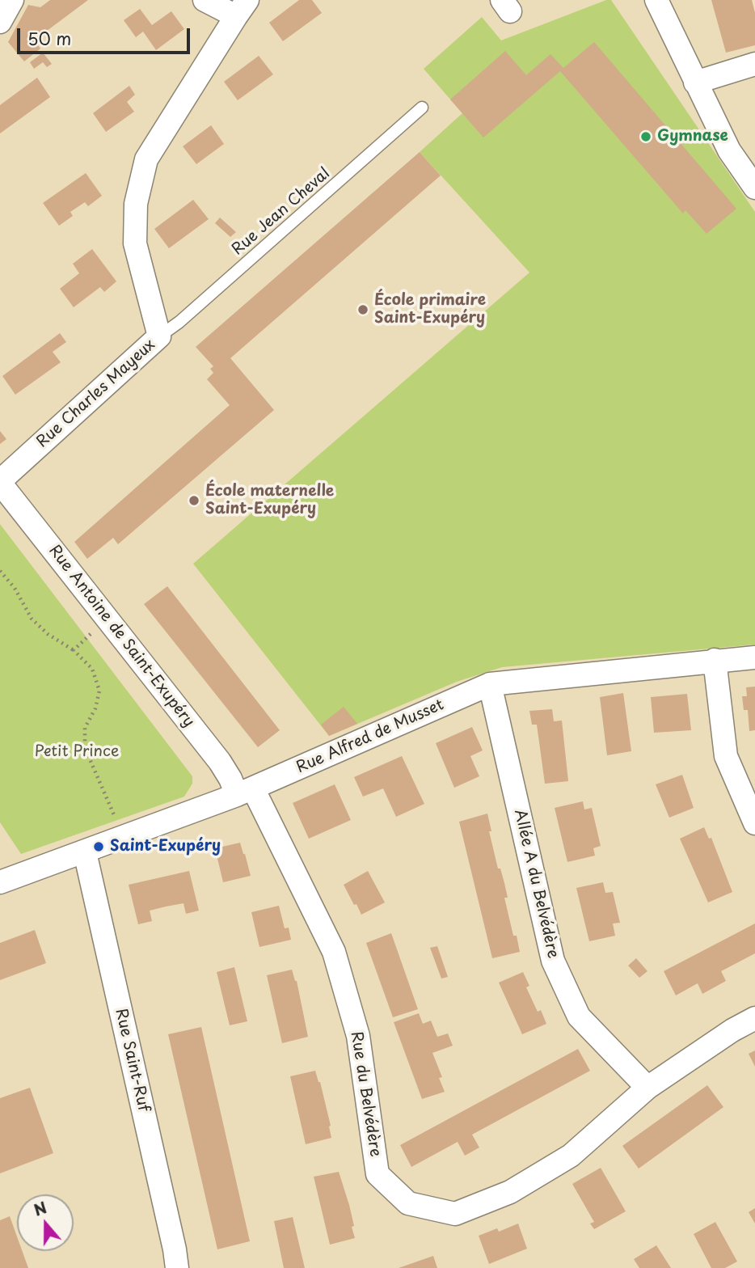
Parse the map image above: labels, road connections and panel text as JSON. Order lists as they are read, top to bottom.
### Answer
{
  "streets": {
    "street": [
      "Rue Charles Mayeux",
      "Rue Antoine de Saint-Exupéry",
      "Rue Alfred de Musset",
      "Allée A du Belvédère",
      "Rue Saint-Ruf",
      "Rue du Belvédère"
    ],
    "lane": ["Rue Jean Cheval"]
  },
  "crossings": [
    ["Rue Jean Cheval", "Rue Charles Mayeux"],
    ["Rue Charles Mayeux", "Rue Antoine de Saint-Exupéry"],
    ["Rue Antoine de Saint-Exupéry", "Rue Alfred de Musset"],
    ["Rue Antoine de Saint-Exupéry", "Rue du Belvédère"],
    ["Rue Alfred de Musset", "Allée A du Belvédère"],
    ["Rue Alfred de Musset", "Rue Saint-Ruf"],
    ["Rue Alfred de Musset", "Rue du Belvédère"],
    ["Allée A du Belvédère", "Rue du Belvédère"]
  ],
  "parks": ["Petit Prince"],
  "places": [
    "Gymnase",
    "École primaire Saint-Exupéry",
    "École maternelle Saint-Exupéry",
    "Saint-Exupéry"
  ],
  "scale_bar": "50 m",
  "north": "top"
}
